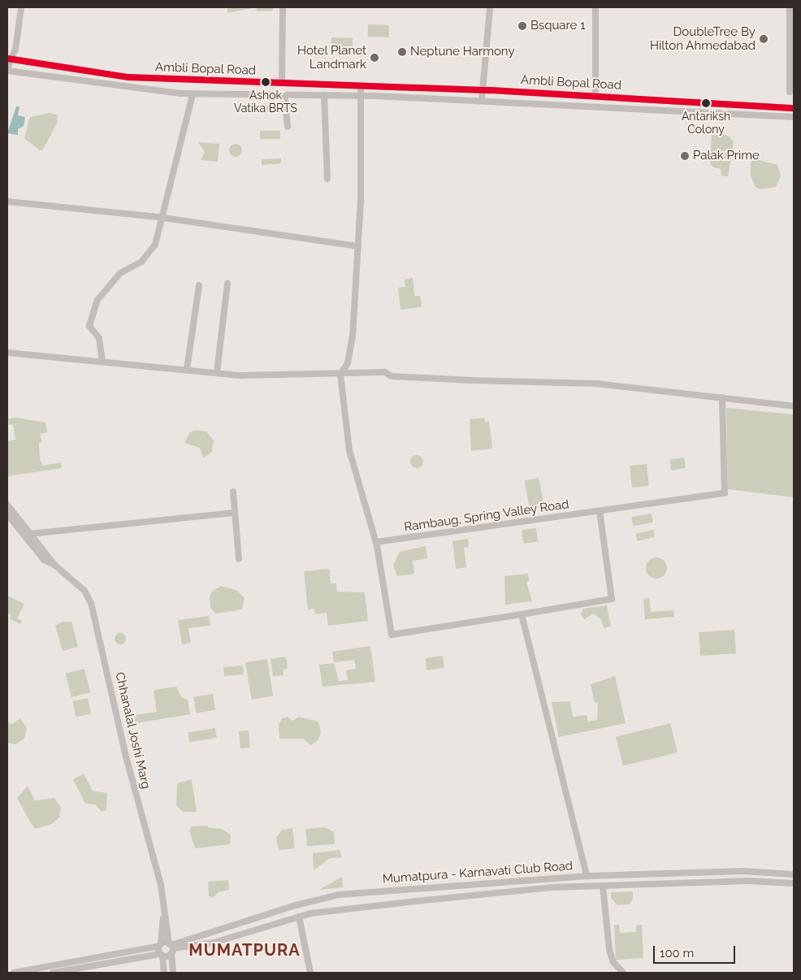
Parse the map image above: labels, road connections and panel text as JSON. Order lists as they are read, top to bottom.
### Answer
{
  "streets": {
    "street": [
      "Ambli Bopal Road",
      "Rambaug, Spring Valley Road",
      "Chhanalal Joshi Marg",
      "Mumatpura - Karnavati Club Road"
    ]
  },
  "crossings": [
    ["Chhanalal Joshi Marg", "Mumatpura - Karnavati Club Road"]
  ],
  "districts": ["MUMATPURA"],
  "places": [
    "Bsquare 1",
    "DoubleTree By Hilton Ahmedabad",
    "Neptune Harmony",
    "Hotel Planet Landmark",
    "Ashok Vatika BRTS",
    "Antariksh Colony",
    "Palak Prime"
  ],
  "scale_bar": "100 m"
}
